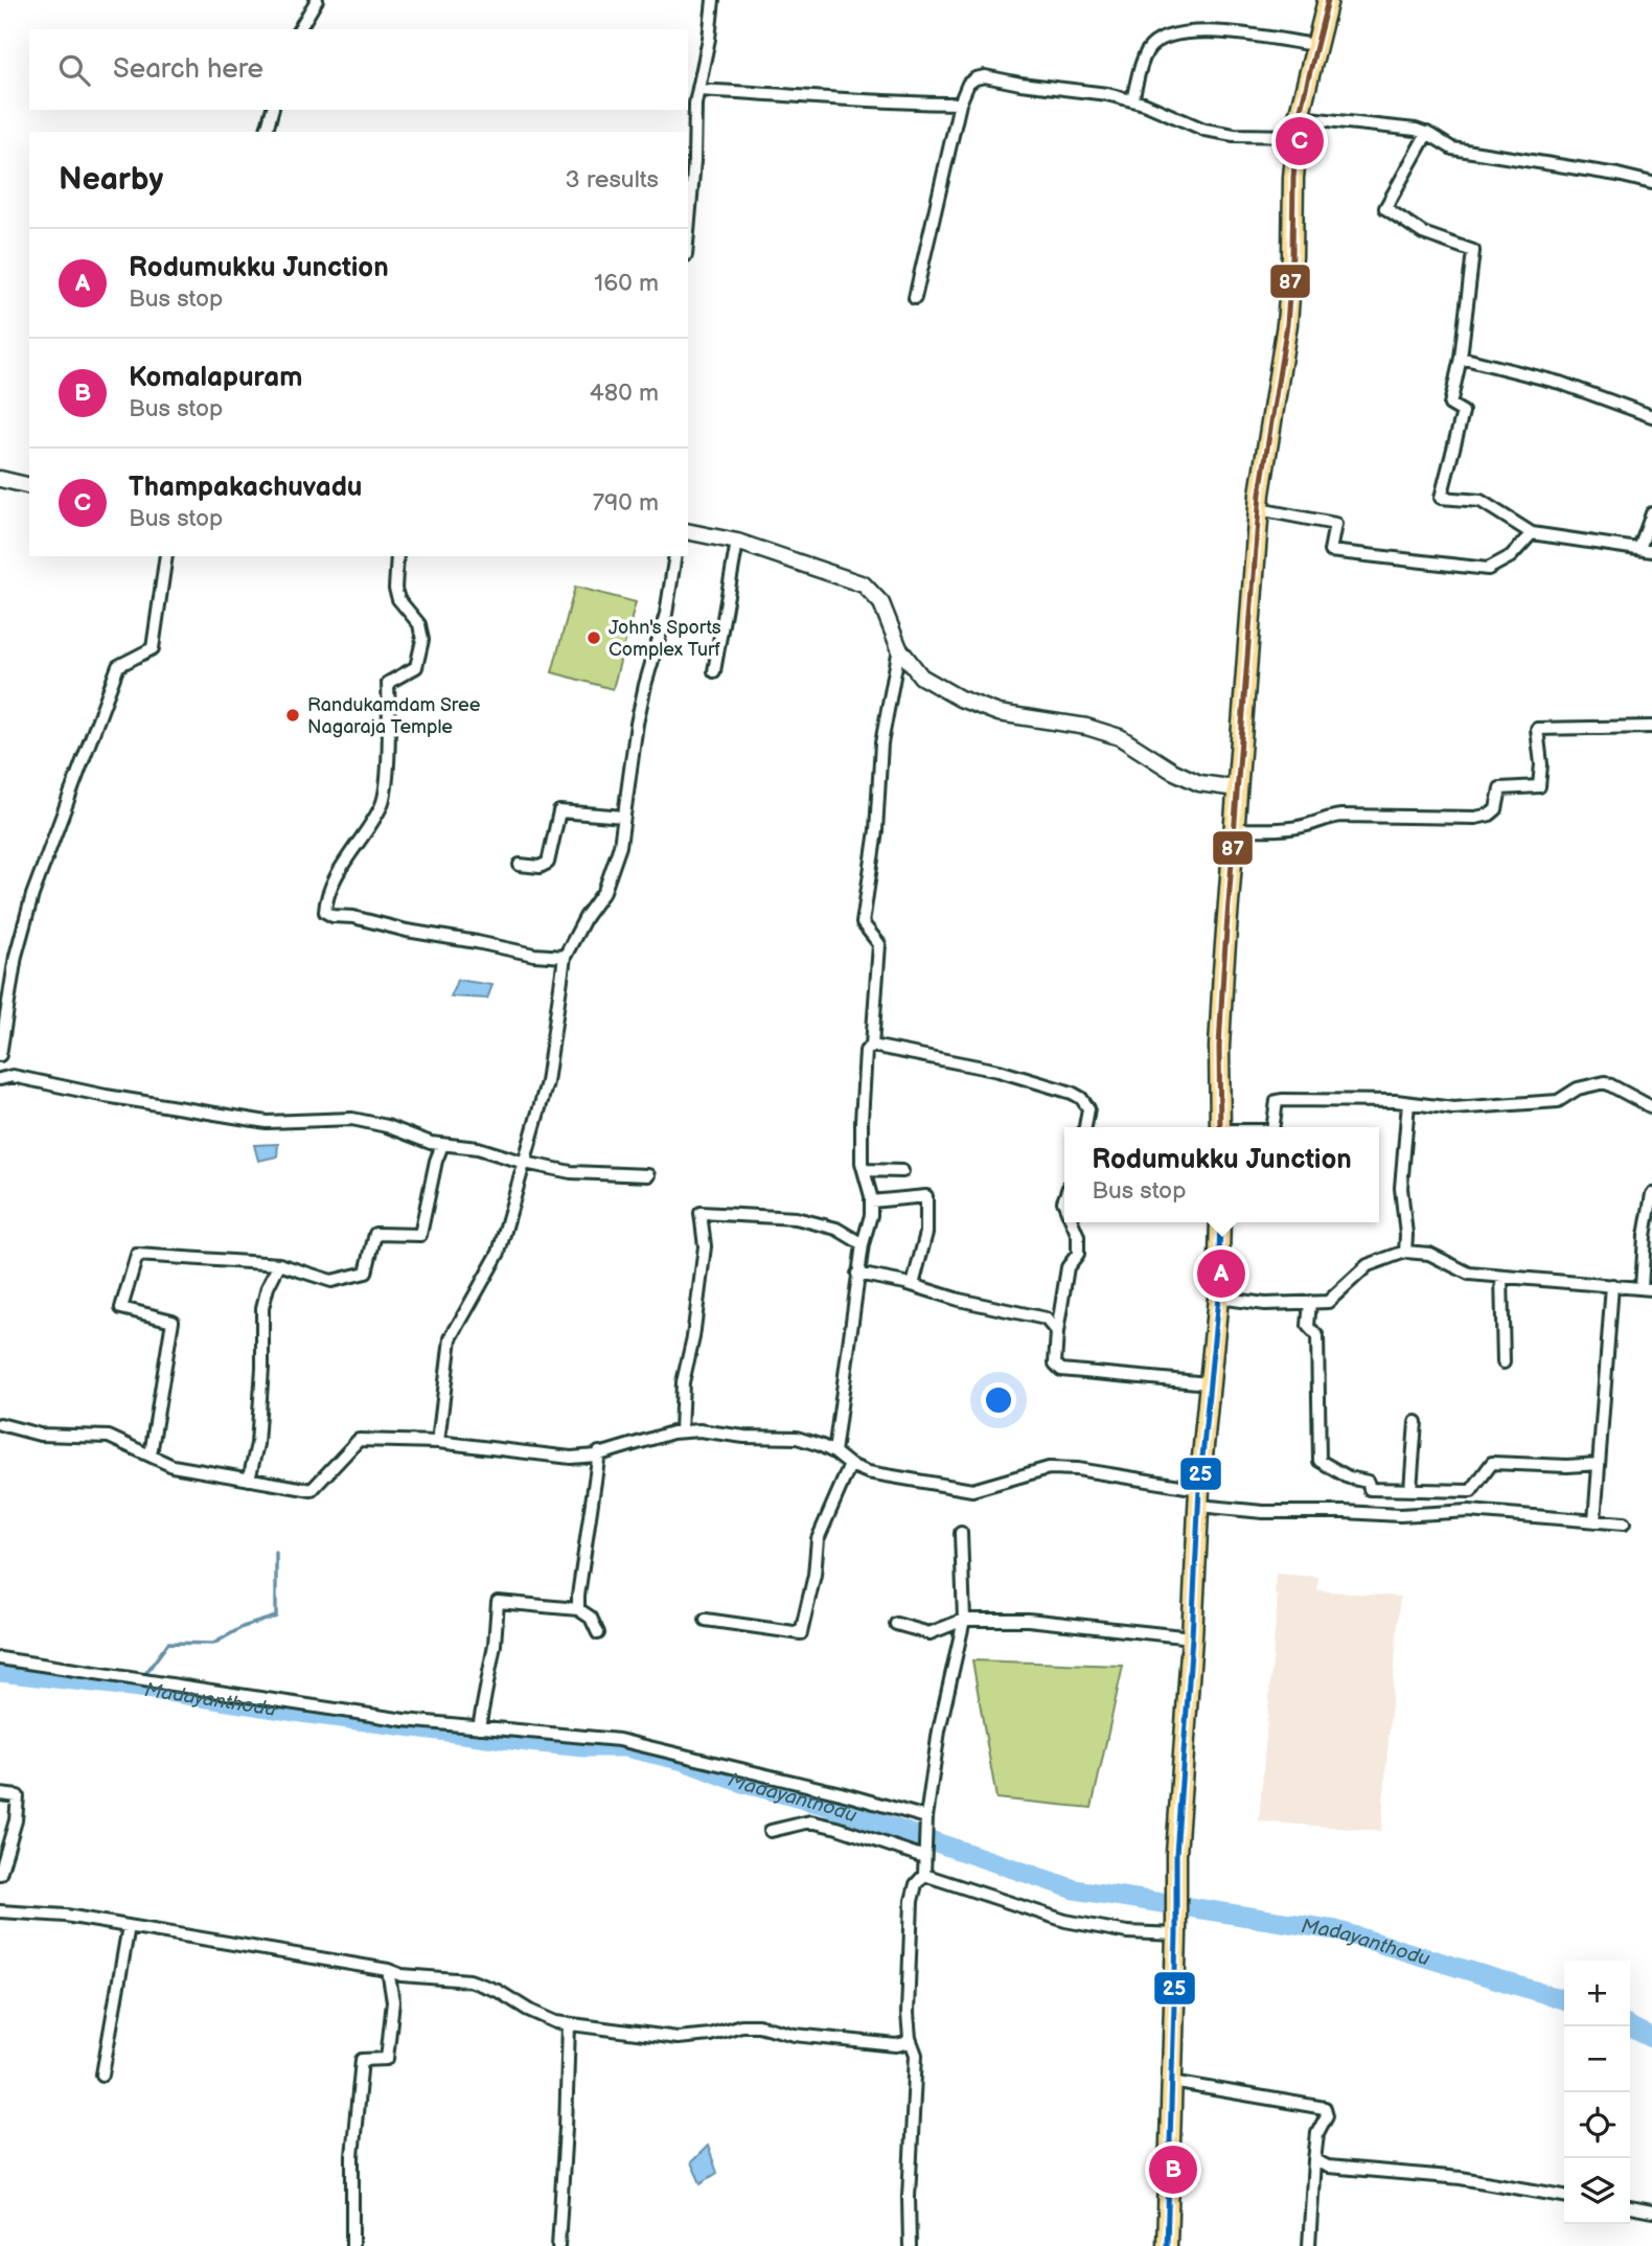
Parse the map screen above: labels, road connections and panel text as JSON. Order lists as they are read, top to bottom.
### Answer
{
  "water": ["Madayanthodu"],
  "places": ["John's Sports Complex Turf", "Randukamdam Sree Nagaraja Temple"],
  "lines": ["transit line 87", "transit line 25"],
  "page": {
    "search": "Search here",
    "pins": ["C", "A", "B"],
    "heading": ["Nearby", "3 results"],
    "list": [
      {
        "mark": "A",
        "name": "Rodumukku Junction",
        "note": "Bus stop",
        "value": "160 m"
      },
      {
        "mark": "B",
        "name": "Komalapuram",
        "note": "Bus stop",
        "value": "480 m"
      },
      {
        "mark": "C",
        "name": "Thampakachuvadu",
        "note": "Bus stop",
        "value": "790 m"
      }
    ],
    "popup": ["Rodumukku Junction", "Bus stop"],
    "map_buttons": ["+", "−"]
  }
}
